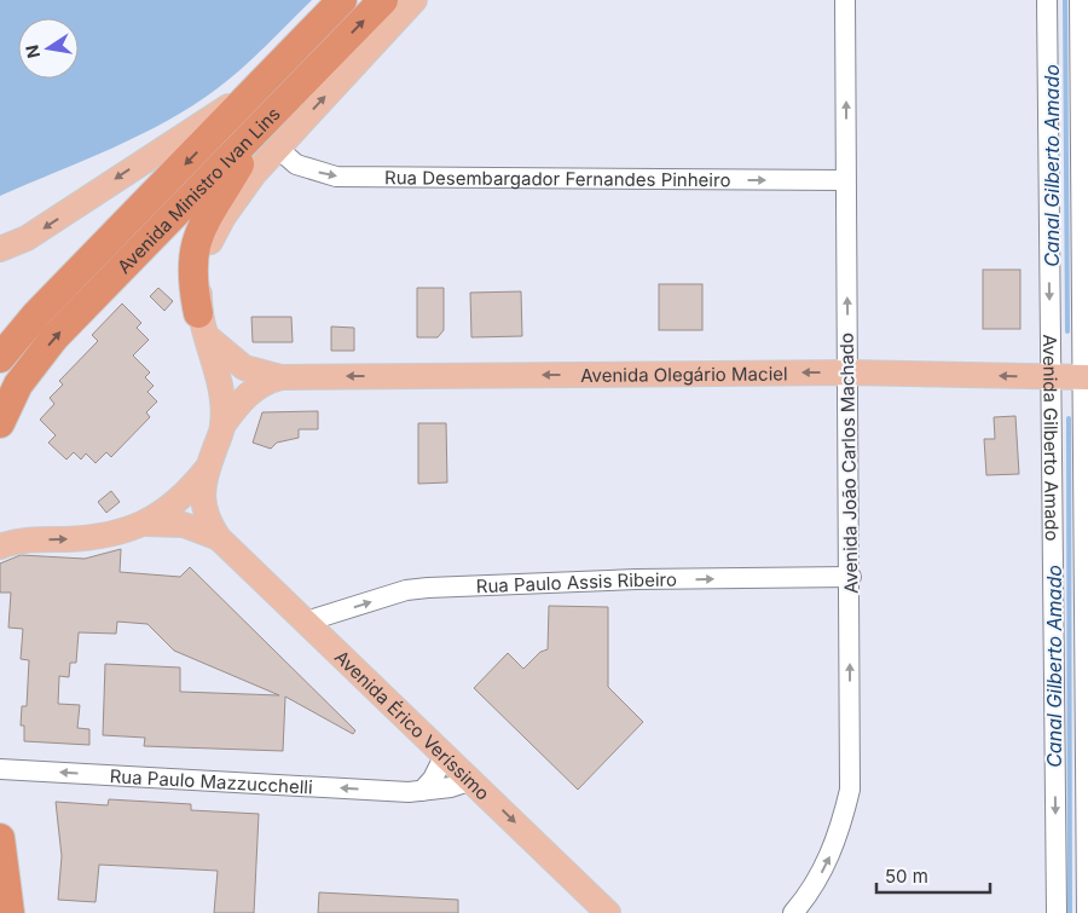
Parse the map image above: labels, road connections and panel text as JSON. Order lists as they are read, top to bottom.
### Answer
{
  "streets": {
    "highway": ["Avenida Ministro Ivan Lins"],
    "main road": ["Avenida Olegário Maciel", "Avenida Érico Veríssimo"],
    "street": [
      "Rua Desembargador Fernandes Pinheiro",
      "Avenida Gilberto Amado",
      "Avenida João Carlos Machado",
      "Rua Paulo Assis Ribeiro",
      "Rua Paulo Mazzucchelli"
    ]
  },
  "crossings": [
    ["Rua Desembargador Fernandes Pinheiro", "Avenida Ministro Ivan Lins"],
    ["Rua Desembargador Fernandes Pinheiro", "Avenida João Carlos Machado"],
    ["Avenida Olegário Maciel", "Avenida Gilberto Amado"],
    ["Avenida Olegário Maciel", "Avenida João Carlos Machado"],
    ["Avenida João Carlos Machado", "Rua Paulo Assis Ribeiro"],
    ["Rua Paulo Assis Ribeiro", "Avenida Érico Veríssimo"],
    ["Avenida Érico Veríssimo", "Rua Paulo Mazzucchelli"]
  ],
  "one_way": [
    "Rua Desembargador Fernandes Pinheiro",
    "Avenida Olegário Maciel",
    "Avenida João Carlos Machado",
    "Rua Paulo Assis Ribeiro",
    "Rua Paulo Mazzucchelli"
  ],
  "water": ["Canal Gilberto Amado"],
  "scale_bar": "50 m",
  "north": "left"
}
